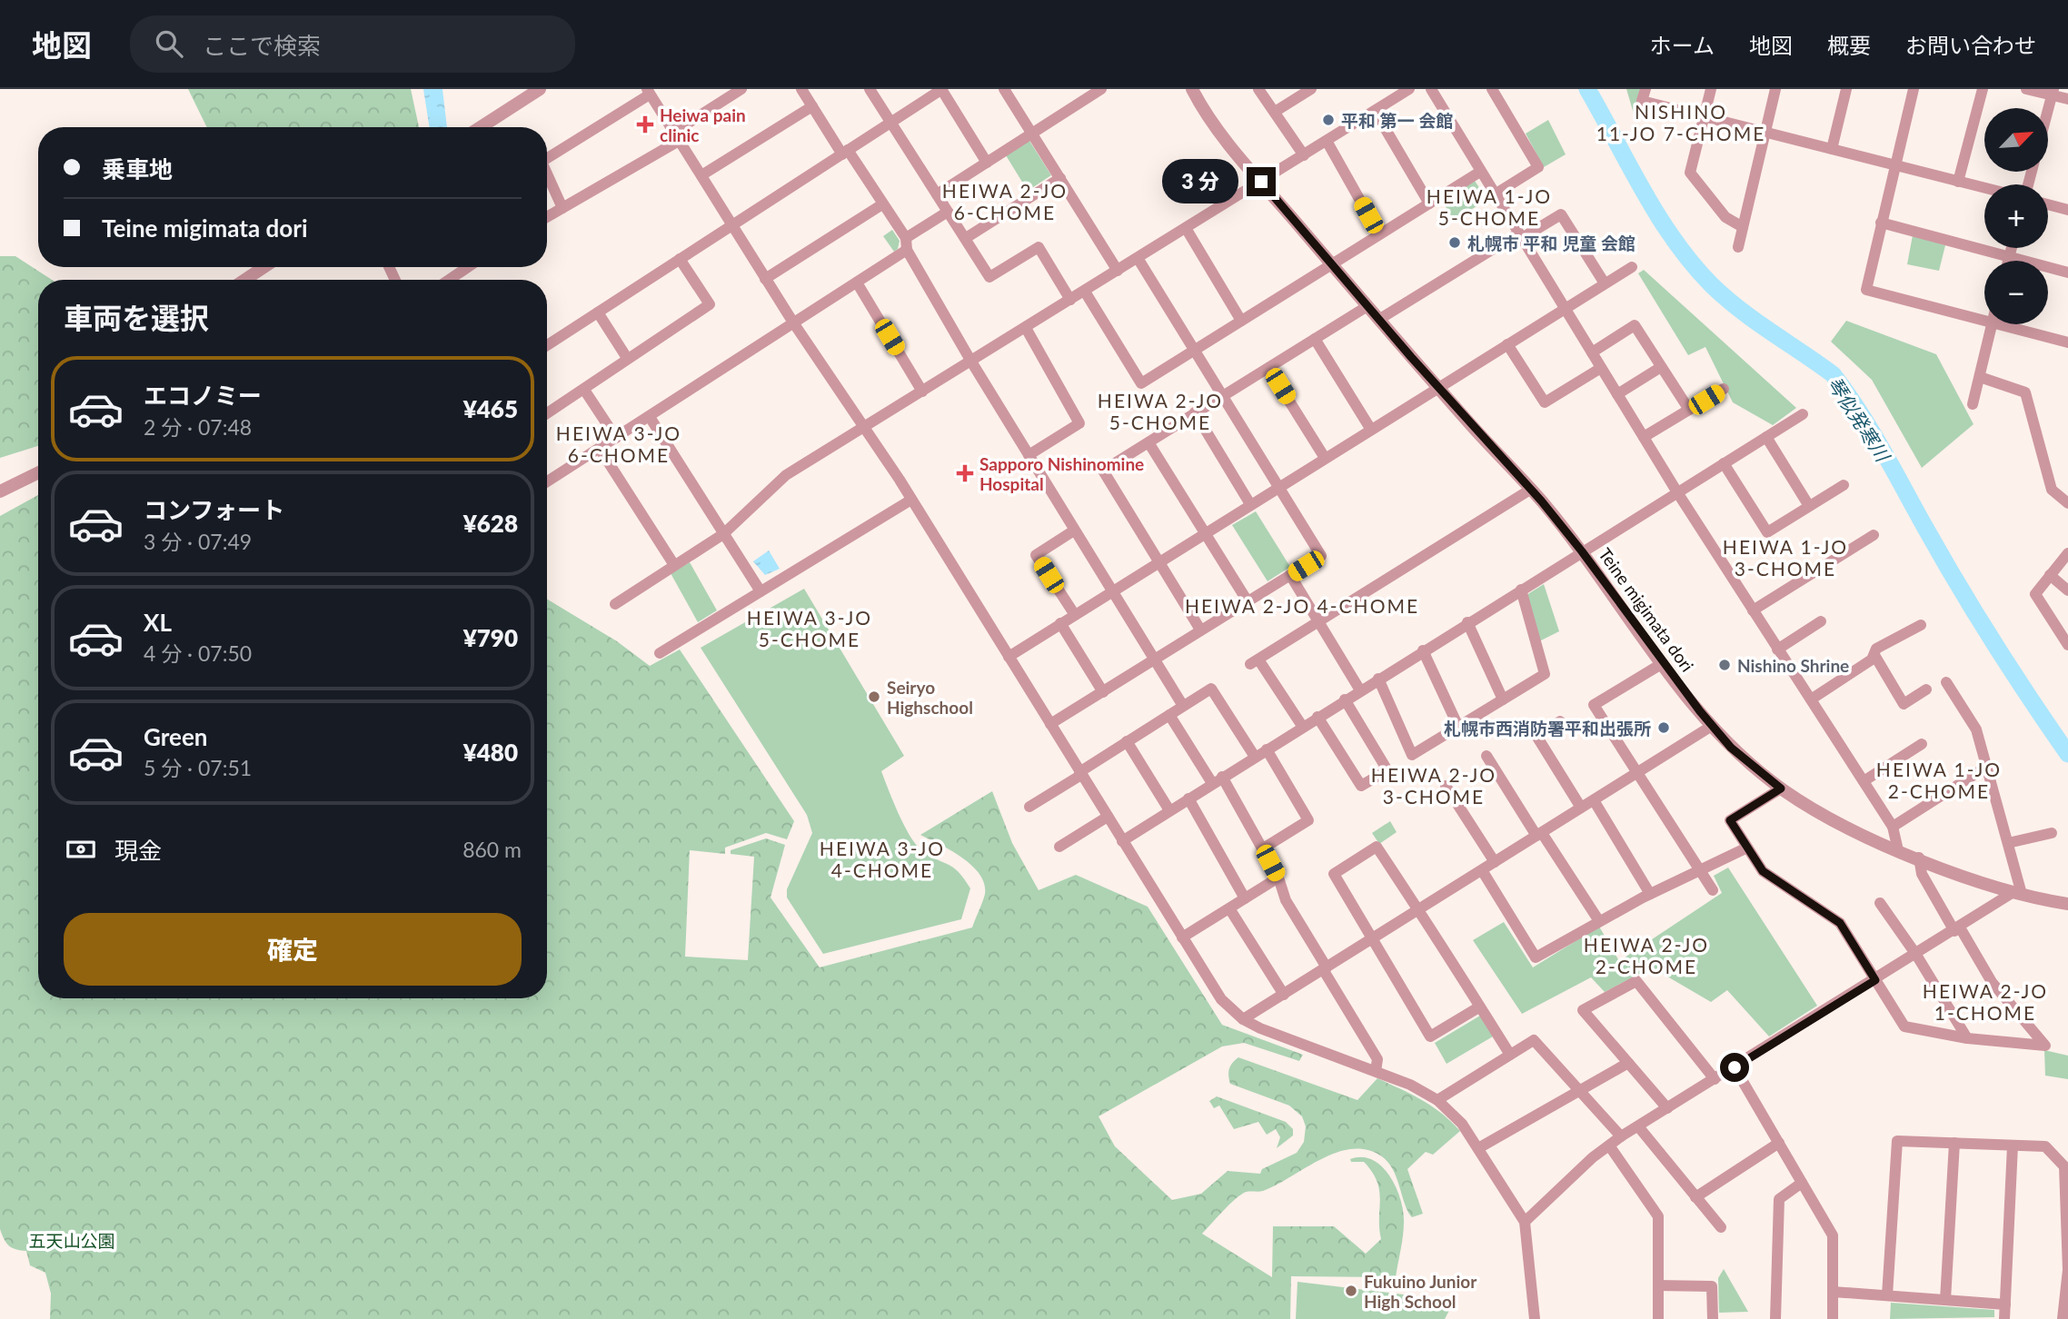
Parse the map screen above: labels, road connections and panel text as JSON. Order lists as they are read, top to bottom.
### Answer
{
  "streets": {
    "street": ["Teine migimata dori"]
  },
  "districts": [
    "NISHINO 11-JO 7-CHOME",
    "HEIWA 2-JO 6-CHOME",
    "HEIWA 1-JO 5-CHOME",
    "HEIWA 2-JO 5-CHOME",
    "HEIWA 3-JO 6-CHOME",
    "HEIWA 1-JO 3-CHOME",
    "HEIWA 2-JO 4-CHOME",
    "HEIWA 3-JO 5-CHOME",
    "HEIWA 1-JO 2-CHOME",
    "HEIWA 2-JO 3-CHOME",
    "HEIWA 3-JO 4-CHOME",
    "HEIWA 2-JO 2-CHOME",
    "HEIWA 2-JO 1-CHOME"
  ],
  "water": ["琴似発寒川"],
  "parks": ["五天山公園"],
  "places": {
    "other": [
      "平和 第一 会館",
      "札幌市 平和 児童 会館",
      "Nishino Shrine",
      "Seiryo Highschool",
      "札幌市西消防署平和出張所",
      "Fukuino Junior High School"
    ],
    "health": ["Heiwa pain clinic", "Sapporo Nishinomine Hospital"]
  },
  "north": "top right",
  "page": {
    "header": "地図",
    "search": "ここで検索",
    "nav": [
      "ホーム",
      "地図",
      "概要",
      "お問い合わせ"
    ],
    "map_buttons": ["+", "−"],
    "banner": ["乗車地", "Teine migimata dori"],
    "bubble": "3 分",
    "heading": "車両を選択",
    "list": [
      {
        "name": "エコノミー",
        "note": "2 分 · 07:48",
        "value": "¥465"
      },
      {
        "name": "コンフォート",
        "note": "3 分 · 07:49",
        "value": "¥628"
      },
      {
        "name": "XL",
        "note": "4 分 · 07:50",
        "value": "¥790"
      },
      {
        "name": "Green",
        "note": "5 分 · 07:51",
        "value": "¥480"
      }
    ],
    "pay": ["現金", "860 m"],
    "buttons": "確定"
  }
}
